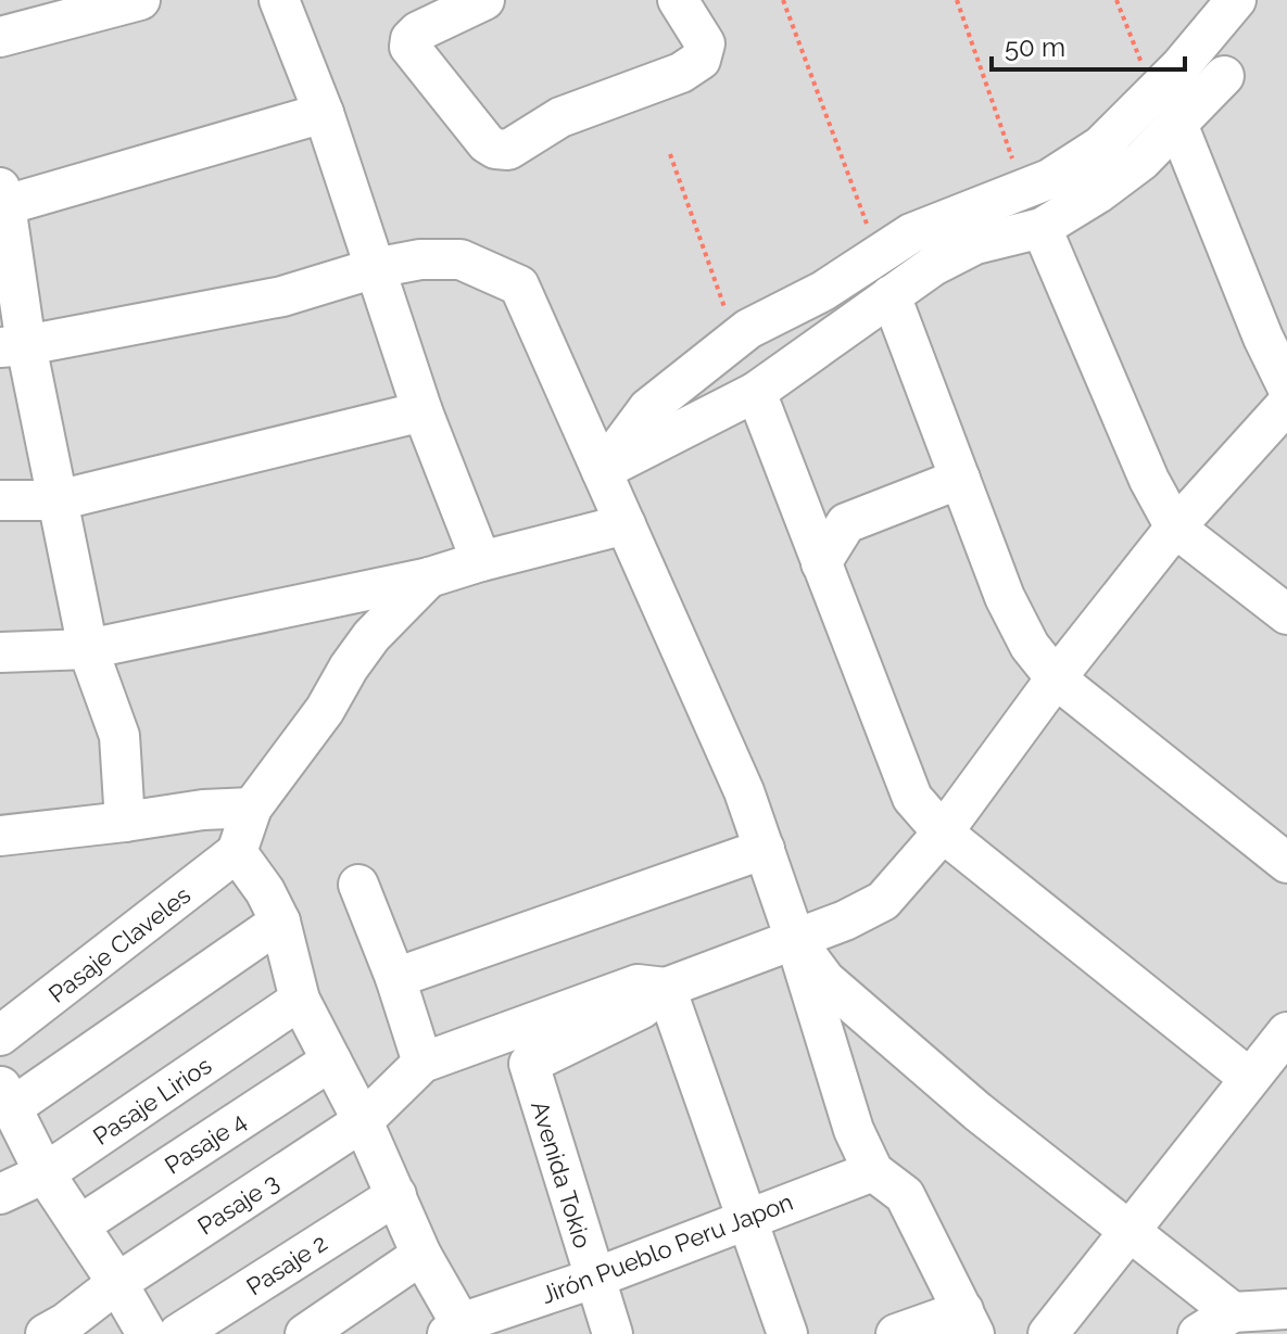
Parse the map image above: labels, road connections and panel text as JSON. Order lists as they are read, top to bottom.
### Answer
{
  "streets": {
    "street": [
      "Pasaje Claveles",
      "Pasaje Lirios",
      "Pasaje 4",
      "Avenida Tokio",
      "Pasaje 3",
      "Jirón Pueblo Peru Japon",
      "Pasaje 2"
    ]
  },
  "crossings": [
    ["Avenida Tokio", "Jirón Pueblo Peru Japon"]
  ],
  "scale_bar": "50 m"
}
